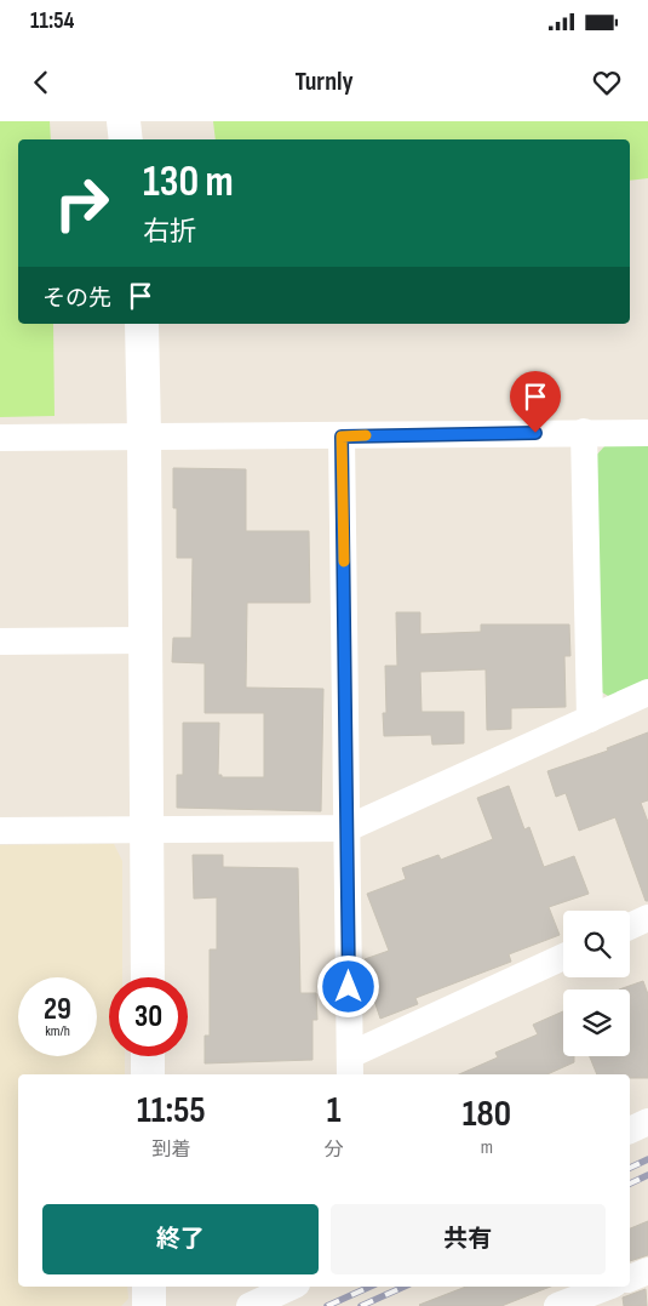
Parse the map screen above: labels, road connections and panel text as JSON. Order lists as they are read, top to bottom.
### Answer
{
  "page": {
    "status": "11:54",
    "header": "Turnly",
    "turn": ["130 m", "右折"],
    "then": "その先",
    "speed": "29 km/h",
    "limit": "30",
    "eta": [
      "11:55",
      "到着",
      "1",
      "分",
      "180",
      "m"
    ],
    "buttons": ["終了", "共有"]
  }
}
